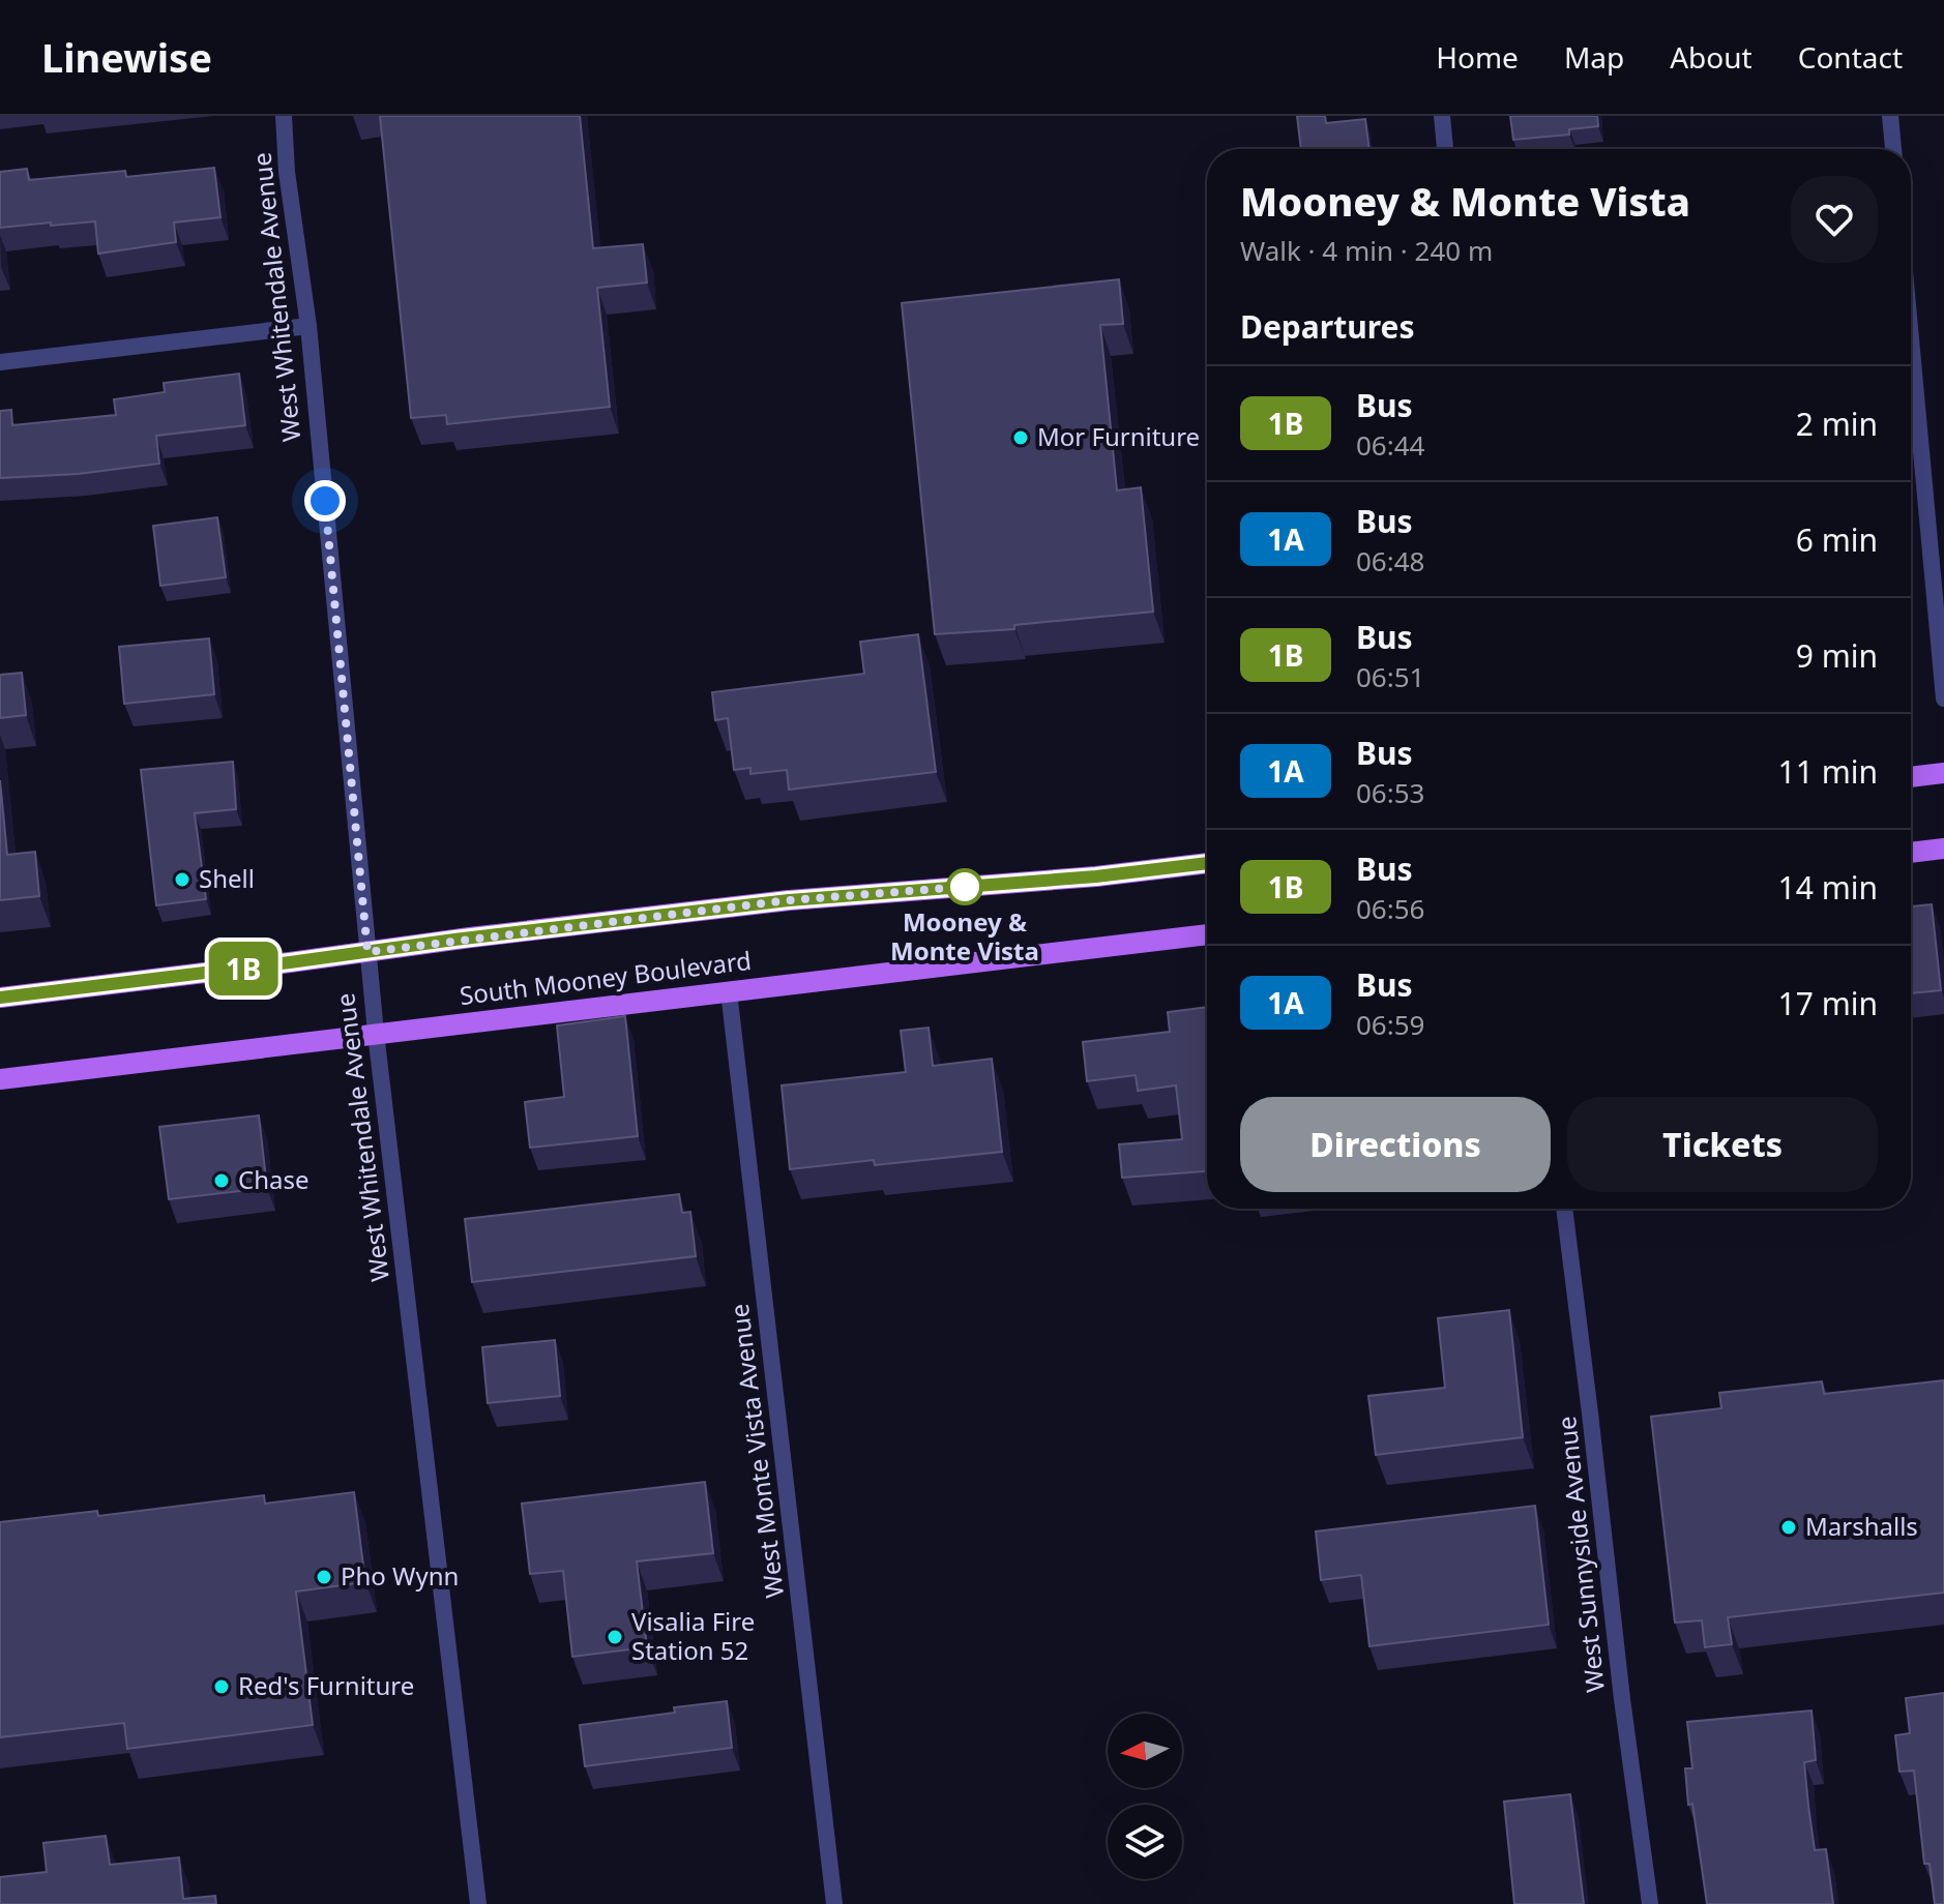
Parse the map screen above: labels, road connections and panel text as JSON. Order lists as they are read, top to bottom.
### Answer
{
  "streets": {
    "main road": ["South Mooney Boulevard"],
    "street": ["West Whitendale Avenue", "West Monte Vista Avenue", "West Sunnyside Avenue"]
  },
  "crossings": [
    ["West Whitendale Avenue", "South Mooney Boulevard"],
    ["South Mooney Boulevard", "West Monte Vista Avenue"]
  ],
  "places": [
    "Mor Furniture",
    "Shell",
    "Mooney & Monte Vista",
    "Chase",
    "Marshalls",
    "Pho Wynn",
    "Visalia Fire Station 52",
    "Red's Furniture"
  ],
  "lines": ["bus line 1B"],
  "north": "left",
  "page": {
    "header": "Linewise",
    "nav": [
      "Home",
      "Map",
      "About",
      "Contact"
    ],
    "on_map": "1B",
    "heading": [
      ["Mooney & Monte Vista", "Walk · 4 min · 240 m"],
      "Departures"
    ],
    "list": [
      {
        "mark": "1B",
        "name": "Bus",
        "note": "06:44",
        "value": "2 min"
      },
      {
        "mark": "1A",
        "name": "Bus",
        "note": "06:48",
        "value": "6 min"
      },
      {
        "mark": "1B",
        "name": "Bus",
        "note": "06:51",
        "value": "9 min"
      },
      {
        "mark": "1A",
        "name": "Bus",
        "note": "06:53",
        "value": "11 min"
      },
      {
        "mark": "1B",
        "name": "Bus",
        "note": "06:56",
        "value": "14 min"
      },
      {
        "mark": "1A",
        "name": "Bus",
        "note": "06:59",
        "value": "17 min"
      }
    ],
    "buttons": ["Directions", "Tickets"]
  }
}
